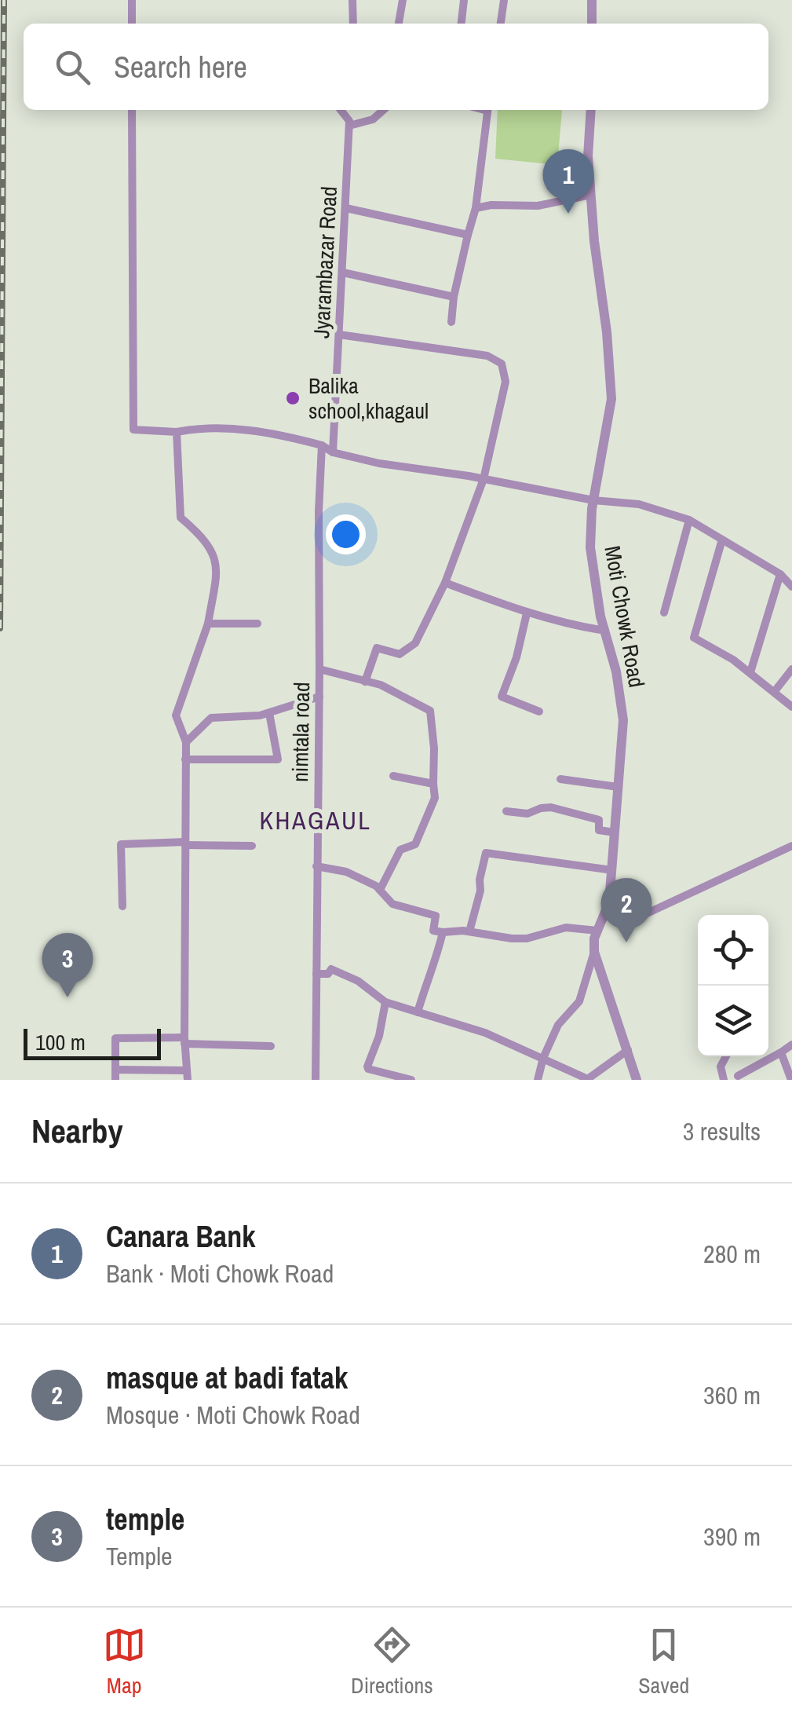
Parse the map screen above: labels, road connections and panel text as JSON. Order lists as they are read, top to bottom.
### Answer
{
  "streets": {
    "street": ["Jyarambazar Road", "Moti Chowk Road", "nimtala road"]
  },
  "districts": ["KHAGAUL"],
  "places": ["Balika school,khagaul"],
  "scale_bar": "100 m",
  "page": {
    "search": "Search here",
    "pins": ["1", "2", "3"],
    "scale": "100 m",
    "heading": ["Nearby", "3 results"],
    "list": [
      {
        "mark": "1",
        "name": "Canara Bank",
        "note": "Bank · Moti Chowk Road",
        "value": "280 m"
      },
      {
        "mark": "2",
        "name": "masque at badi fatak",
        "note": "Mosque · Moti Chowk Road",
        "value": "360 m"
      },
      {
        "mark": "3",
        "name": "temple",
        "note": "Temple",
        "value": "390 m"
      }
    ],
    "nav": ["Map", "Directions", "Saved"]
  }
}
